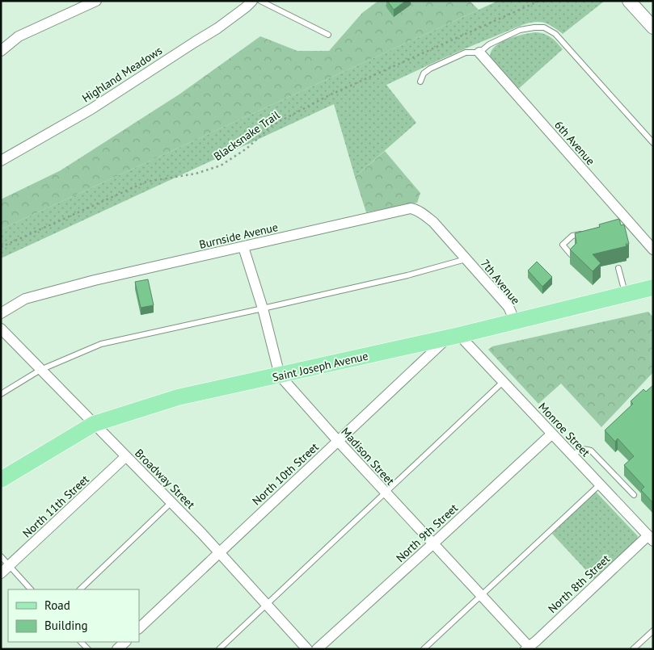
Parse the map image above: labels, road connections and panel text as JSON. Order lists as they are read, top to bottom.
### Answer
{
  "streets": {
    "main road": ["Saint Joseph Avenue"],
    "street": [
      "Highland Meadows",
      "6th Avenue",
      "Burnside Avenue",
      "7th Avenue",
      "Monroe Street",
      "Madison Street",
      "North 10th Street",
      "Broadway Street",
      "North 11th Street",
      "North 9th Street",
      "North 8th Street"
    ],
    "path": ["Blacksnake Trail"]
  },
  "crossings": [
    ["Burnside Avenue", "7th Avenue"],
    ["Burnside Avenue", "Madison Street"],
    ["7th Avenue", "Saint Joseph Avenue"],
    ["Saint Joseph Avenue", "Monroe Street"],
    ["Saint Joseph Avenue", "Madison Street"],
    ["Saint Joseph Avenue", "North 10th Street"],
    ["Saint Joseph Avenue", "Broadway Street"],
    ["Monroe Street", "North 10th Street"],
    ["Monroe Street", "North 9th Street"],
    ["Monroe Street", "North 8th Street"],
    ["Madison Street", "North 10th Street"],
    ["Madison Street", "North 9th Street"],
    ["Madison Street", "North 8th Street"],
    ["North 10th Street", "Broadway Street"],
    ["Broadway Street", "North 11th Street"]
  ],
  "legend": ["Road", "Building"]
}
